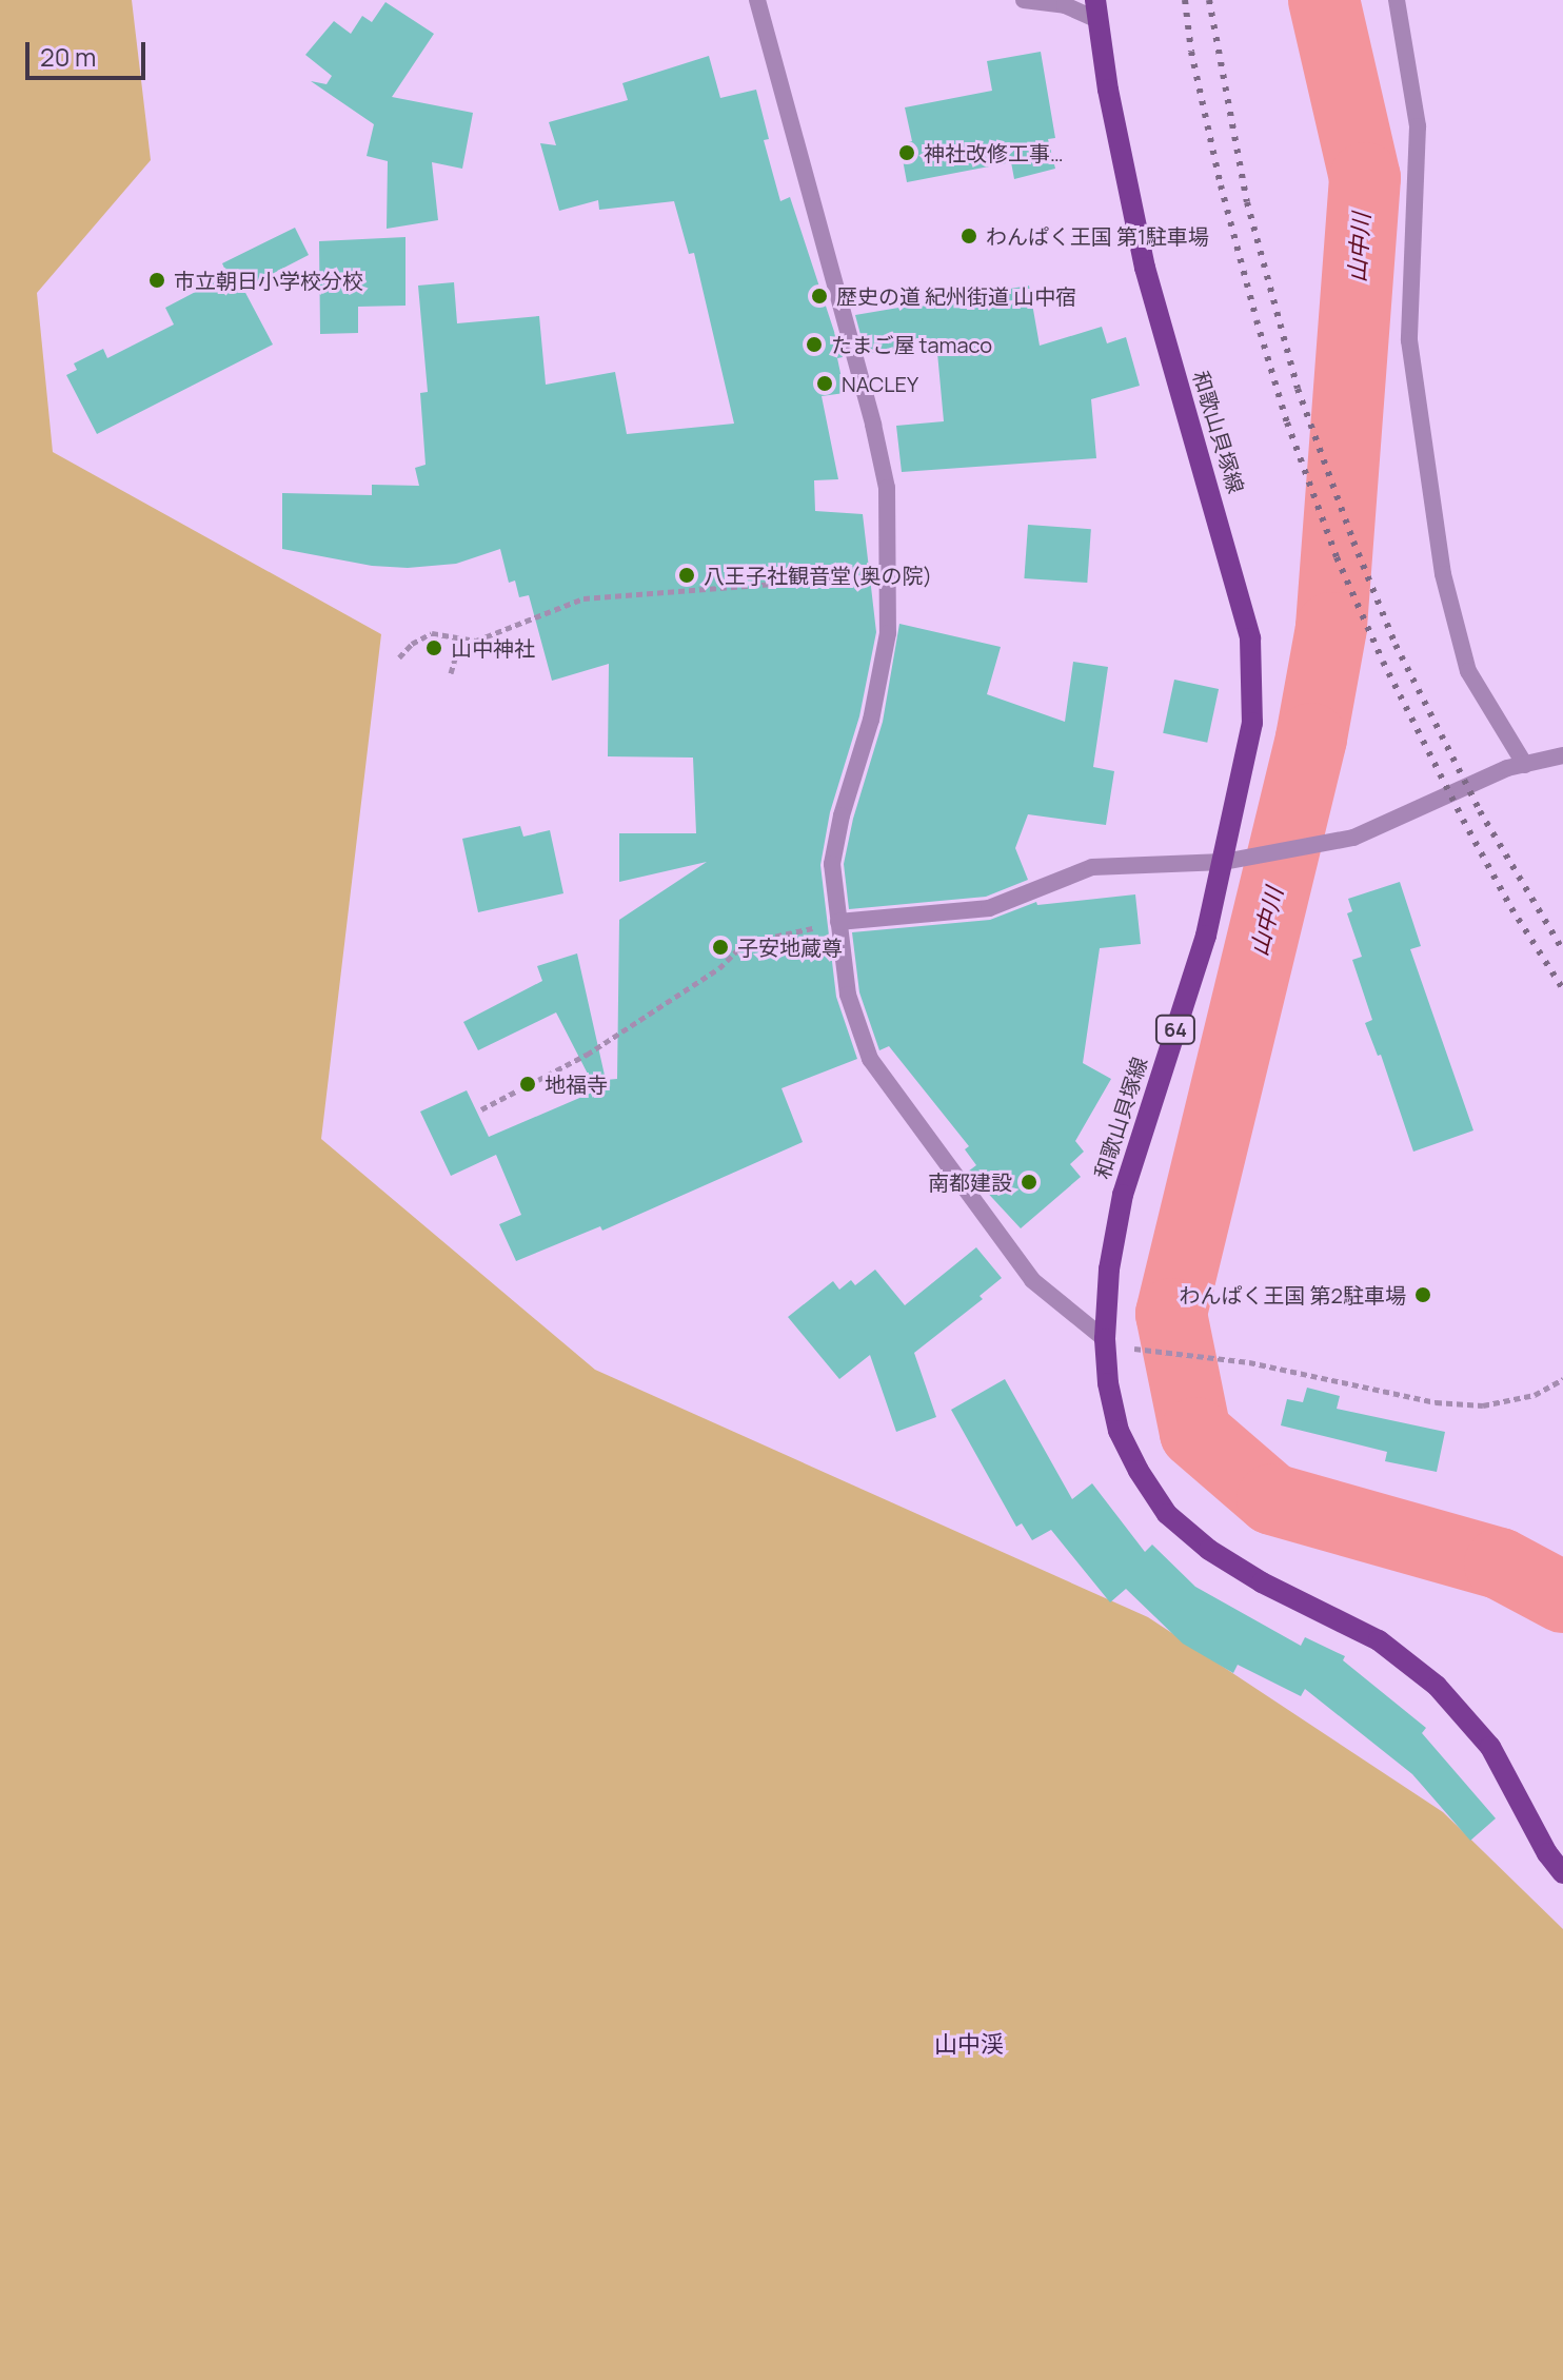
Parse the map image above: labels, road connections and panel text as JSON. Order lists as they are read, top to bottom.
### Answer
{
  "streets": {
    "main road": ["和歌山貝塚線", "64"]
  },
  "districts": ["山中渓"],
  "water": ["山中川"],
  "places": [
    "神社改修工事…",
    "わんぱく王国 第1駐車場",
    "市立朝日小学校分校",
    "歴史の道 紀州街道 山中宿",
    "たまご屋 tamaco",
    "NACLEY",
    "八王子社観音堂(奥の院)",
    "山中神社",
    "子安地蔵尊",
    "地福寺",
    "南都建設",
    "わんぱく王国 第2駐車場"
  ],
  "scale_bar": "20 m"
}
